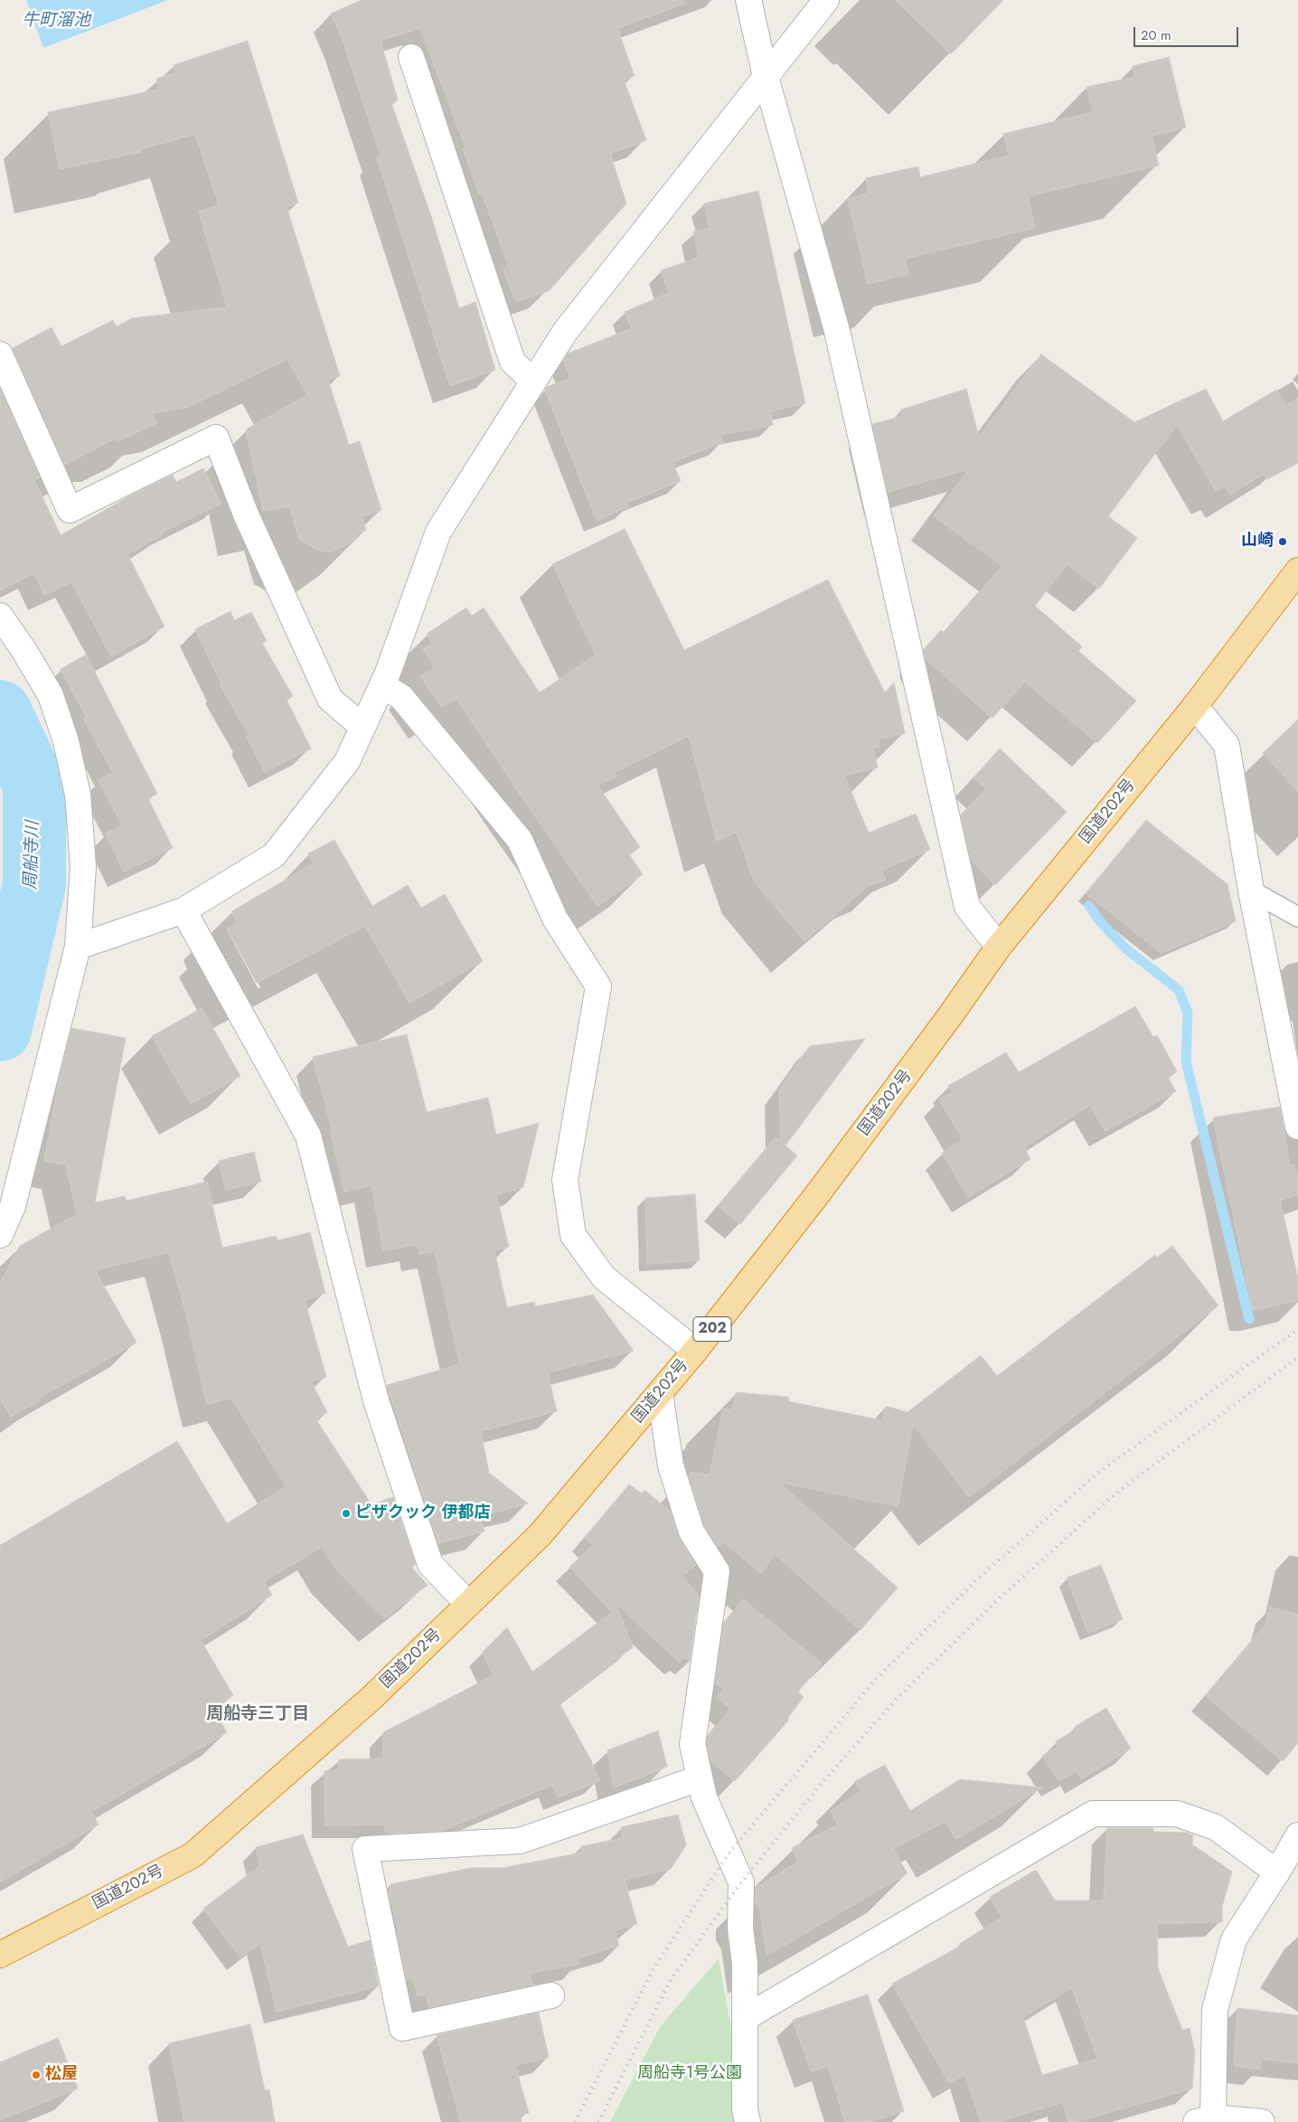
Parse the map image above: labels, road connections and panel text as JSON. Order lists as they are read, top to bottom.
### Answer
{
  "streets": {
    "highway": ["国道202号", "202"]
  },
  "districts": ["周船寺三丁目"],
  "water": ["牛町溜池", "周船寺川"],
  "parks": ["周船寺1号公園"],
  "places": ["山崎", "ピザクック 伊都店", "松屋"],
  "scale_bar": "20 m"
}
